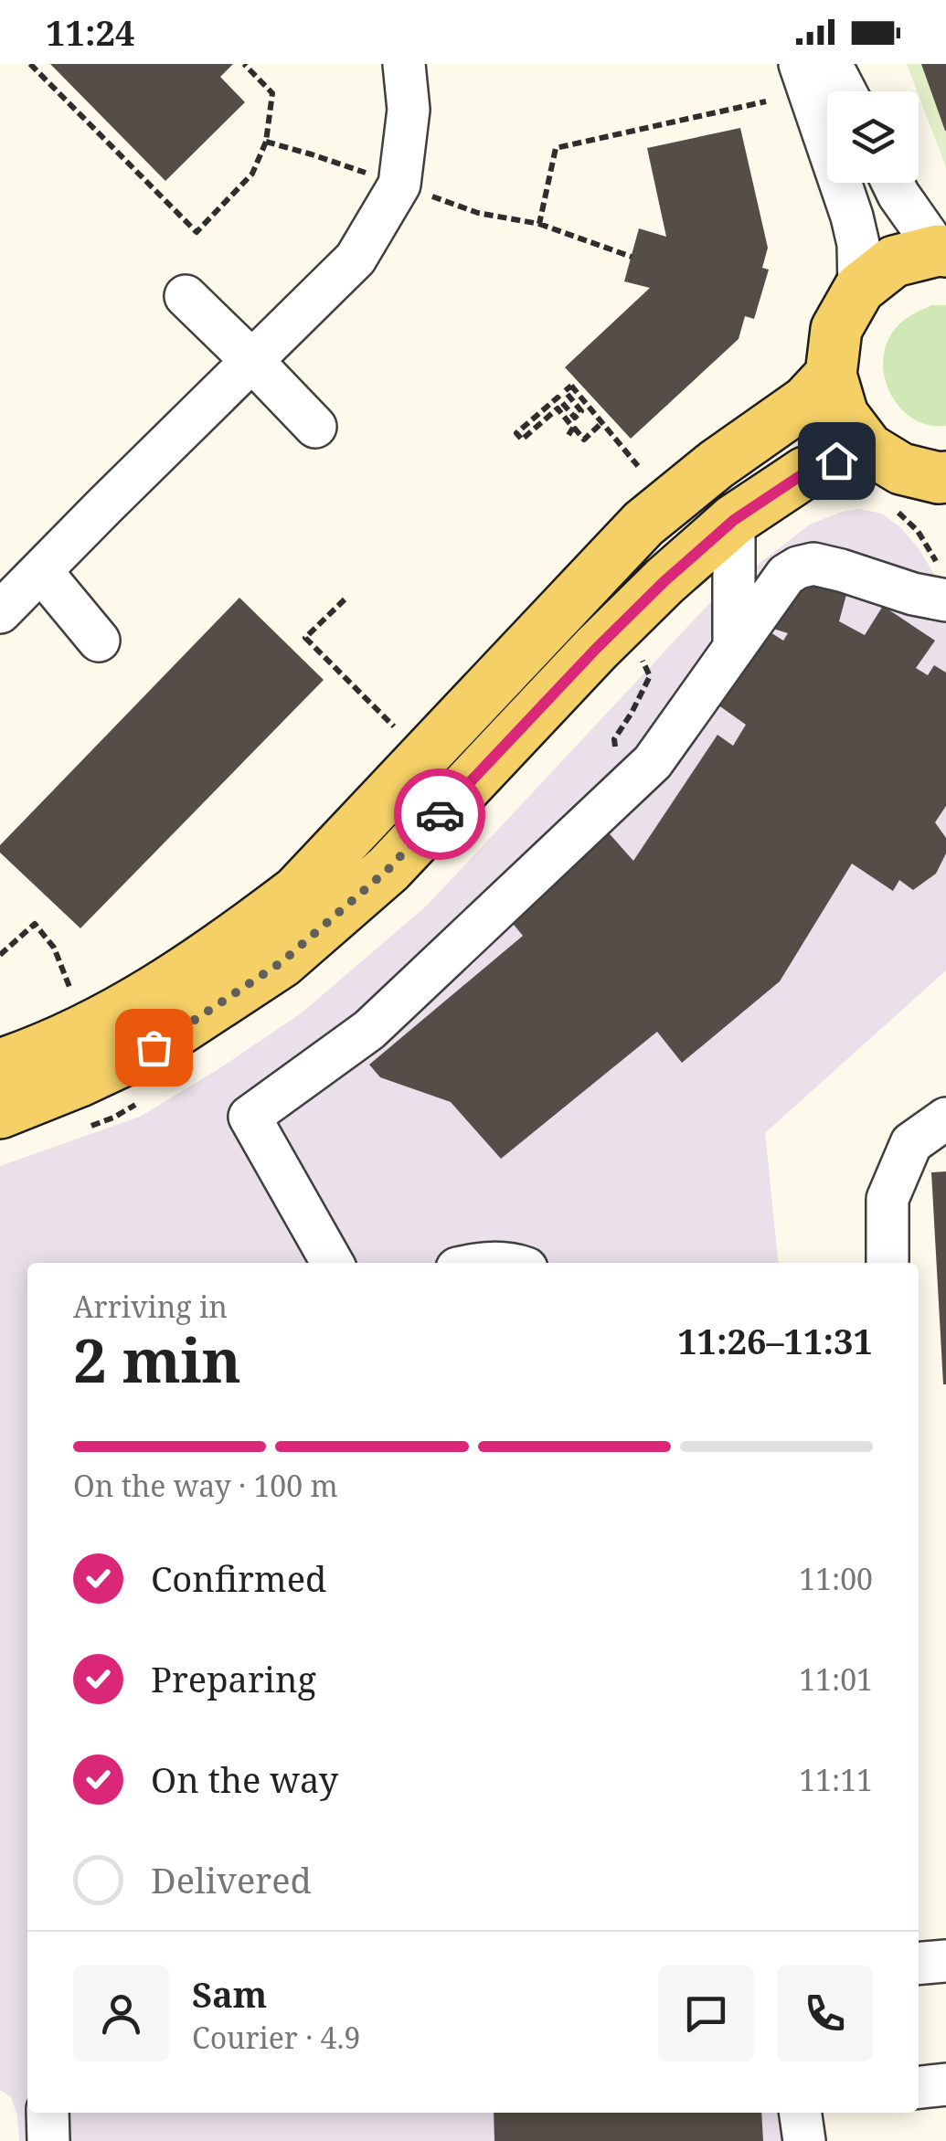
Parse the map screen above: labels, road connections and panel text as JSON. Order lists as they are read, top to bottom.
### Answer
{
  "page": {
    "status": "11:24",
    "heading": ["2 min", "Arriving in", "11:26–11:31"],
    "panel": ["Sam", "Courier · 4.9"],
    "bar": "On the way · 100 m",
    "list": [
      ["Confirmed", "11:00"],
      ["Preparing", "11:01"],
      ["On the way", "11:11"],
      "Delivered"
    ]
  }
}
